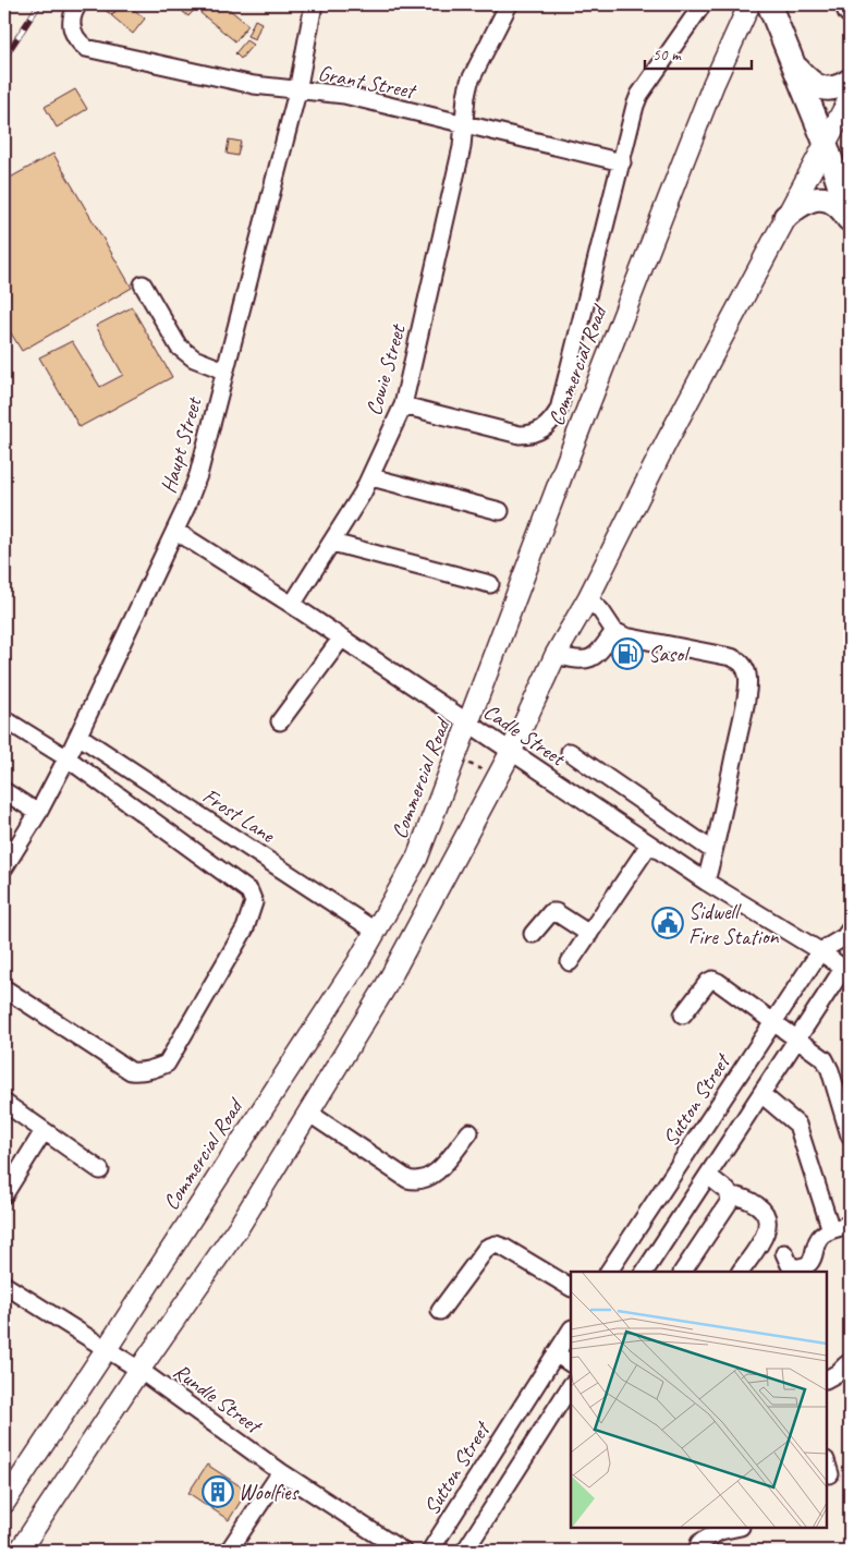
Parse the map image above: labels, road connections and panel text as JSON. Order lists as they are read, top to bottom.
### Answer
{
  "streets": {
    "main road": ["Commercial Road"],
    "street": [
      "Grant Street",
      "Cowie Street",
      "Haupt Street",
      "Cadle Street",
      "Frost Lane",
      "Sutton Street",
      "Rundle Street"
    ]
  },
  "crossings": [
    ["Grant Street", "Commercial Road"],
    ["Grant Street", "Cowie Street"],
    ["Grant Street", "Haupt Street"],
    ["Commercial Road", "Cowie Street"],
    ["Commercial Road", "Cadle Street"],
    ["Commercial Road", "Frost Lane"],
    ["Commercial Road", "Rundle Street"],
    ["Cowie Street", "Cadle Street"],
    ["Haupt Street", "Cadle Street"],
    ["Haupt Street", "Frost Lane"],
    ["Cadle Street", "Sutton Street"]
  ],
  "places": {
    "fuel station": ["Sasol"],
    "public building": ["Sidwell Fire Station"],
    "building": ["Woolfies"]
  },
  "scale_bar": "50 m"
}
